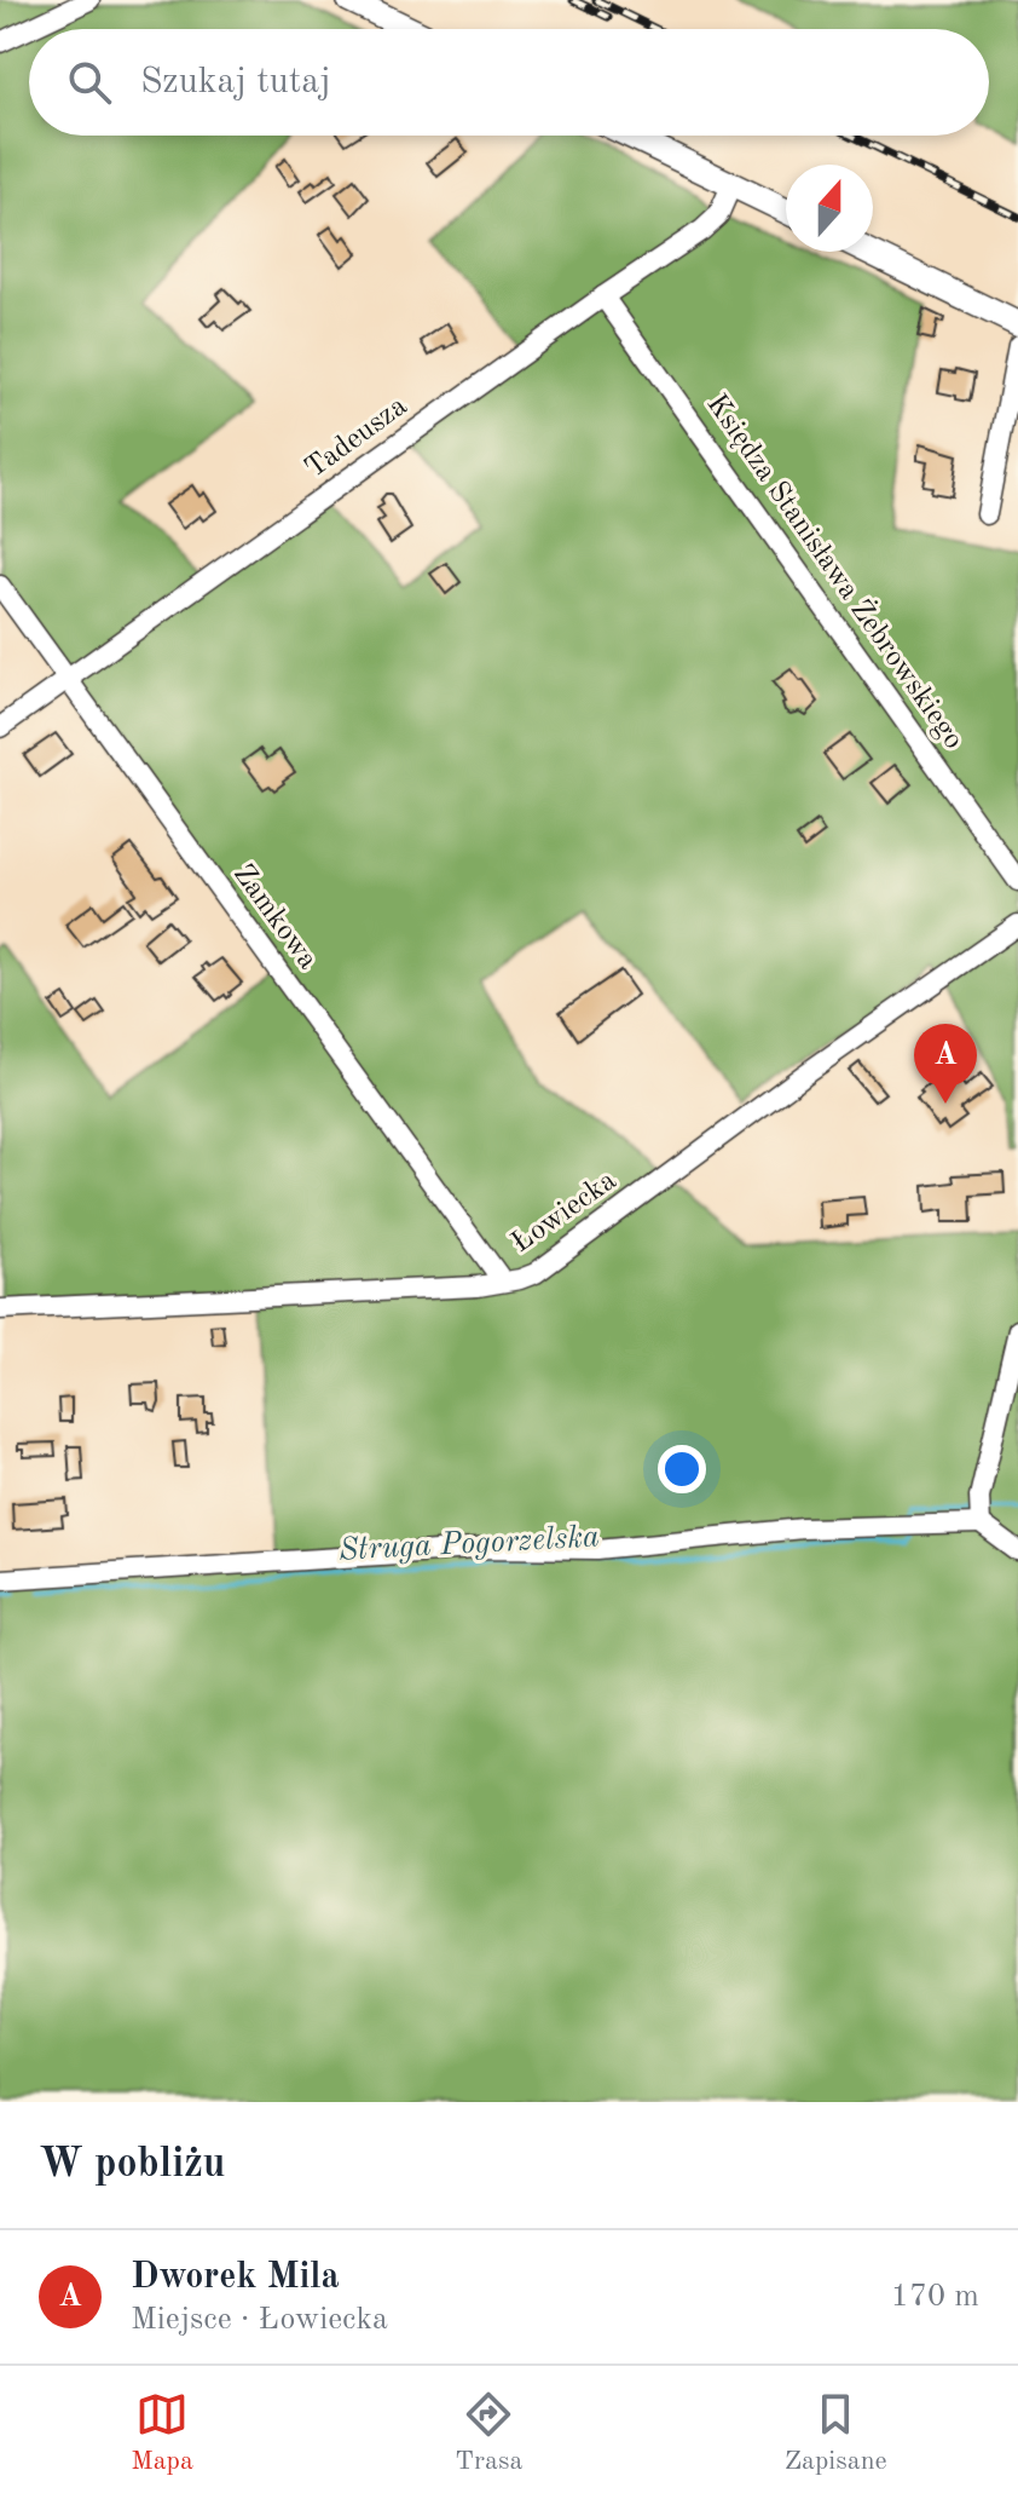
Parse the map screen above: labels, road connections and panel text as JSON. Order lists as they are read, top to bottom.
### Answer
{
  "streets": {
    "street": [
      "Tadeusza",
      "Księdza Stanisława Żebrowskiego",
      "Zamkowa",
      "Łowiecka"
    ]
  },
  "crossings": [
    ["Tadeusza", "Księdza Stanisława Żebrowskiego"],
    ["Tadeusza", "Zamkowa"],
    ["Zamkowa", "Łowiecka"]
  ],
  "water": ["Struga Pogorzelska"],
  "north": "top",
  "page": {
    "search": "Szukaj tutaj",
    "pins": "A",
    "heading": "W pobliżu",
    "list": [
      {
        "mark": "A",
        "name": "Dworek Mila",
        "note": "Miejsce · Łowiecka",
        "value": "170 m"
      }
    ],
    "nav": ["Mapa", "Trasa", "Zapisane"]
  }
}
